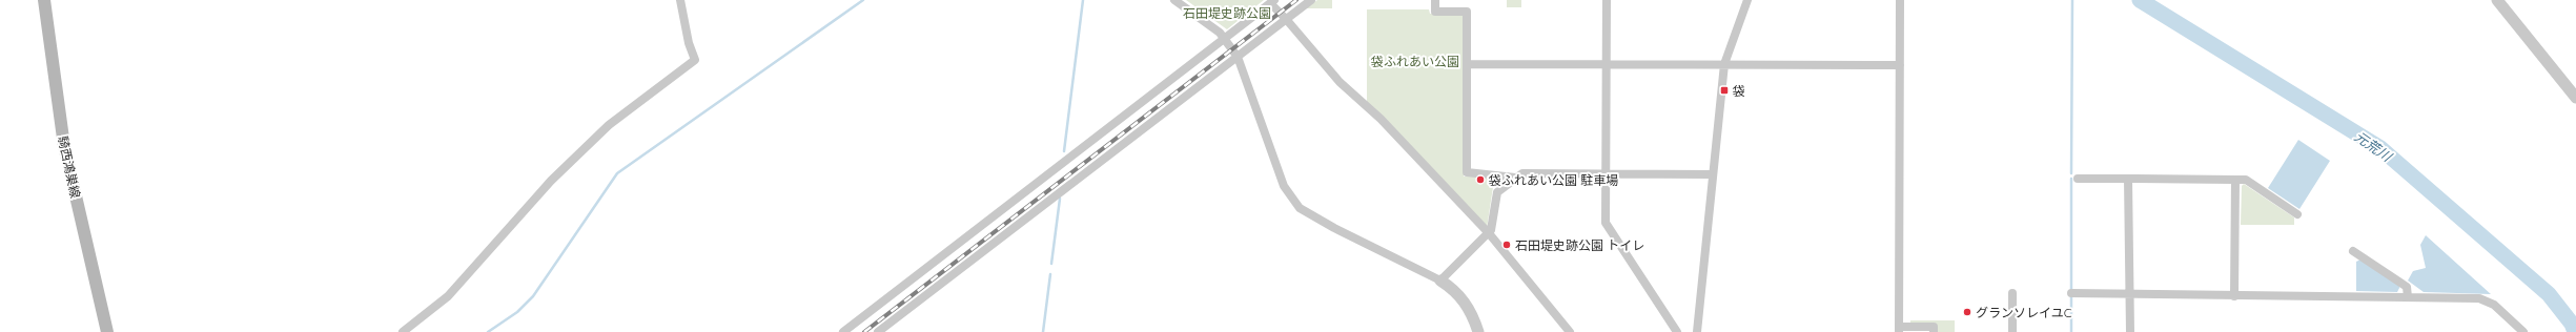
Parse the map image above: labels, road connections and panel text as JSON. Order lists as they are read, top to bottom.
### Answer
{
  "streets": {
    "main road": ["騎西鴻巣線"]
  },
  "water": ["元荒川"],
  "parks": ["石田堤史跡公園", "袋ふれあい公園"],
  "places": {
    "transit": ["袋"],
    "other": ["袋ふれあい公園 駐車場", "石田堤史跡公園 トイレ", "グランソレイユC"]
  }
}
